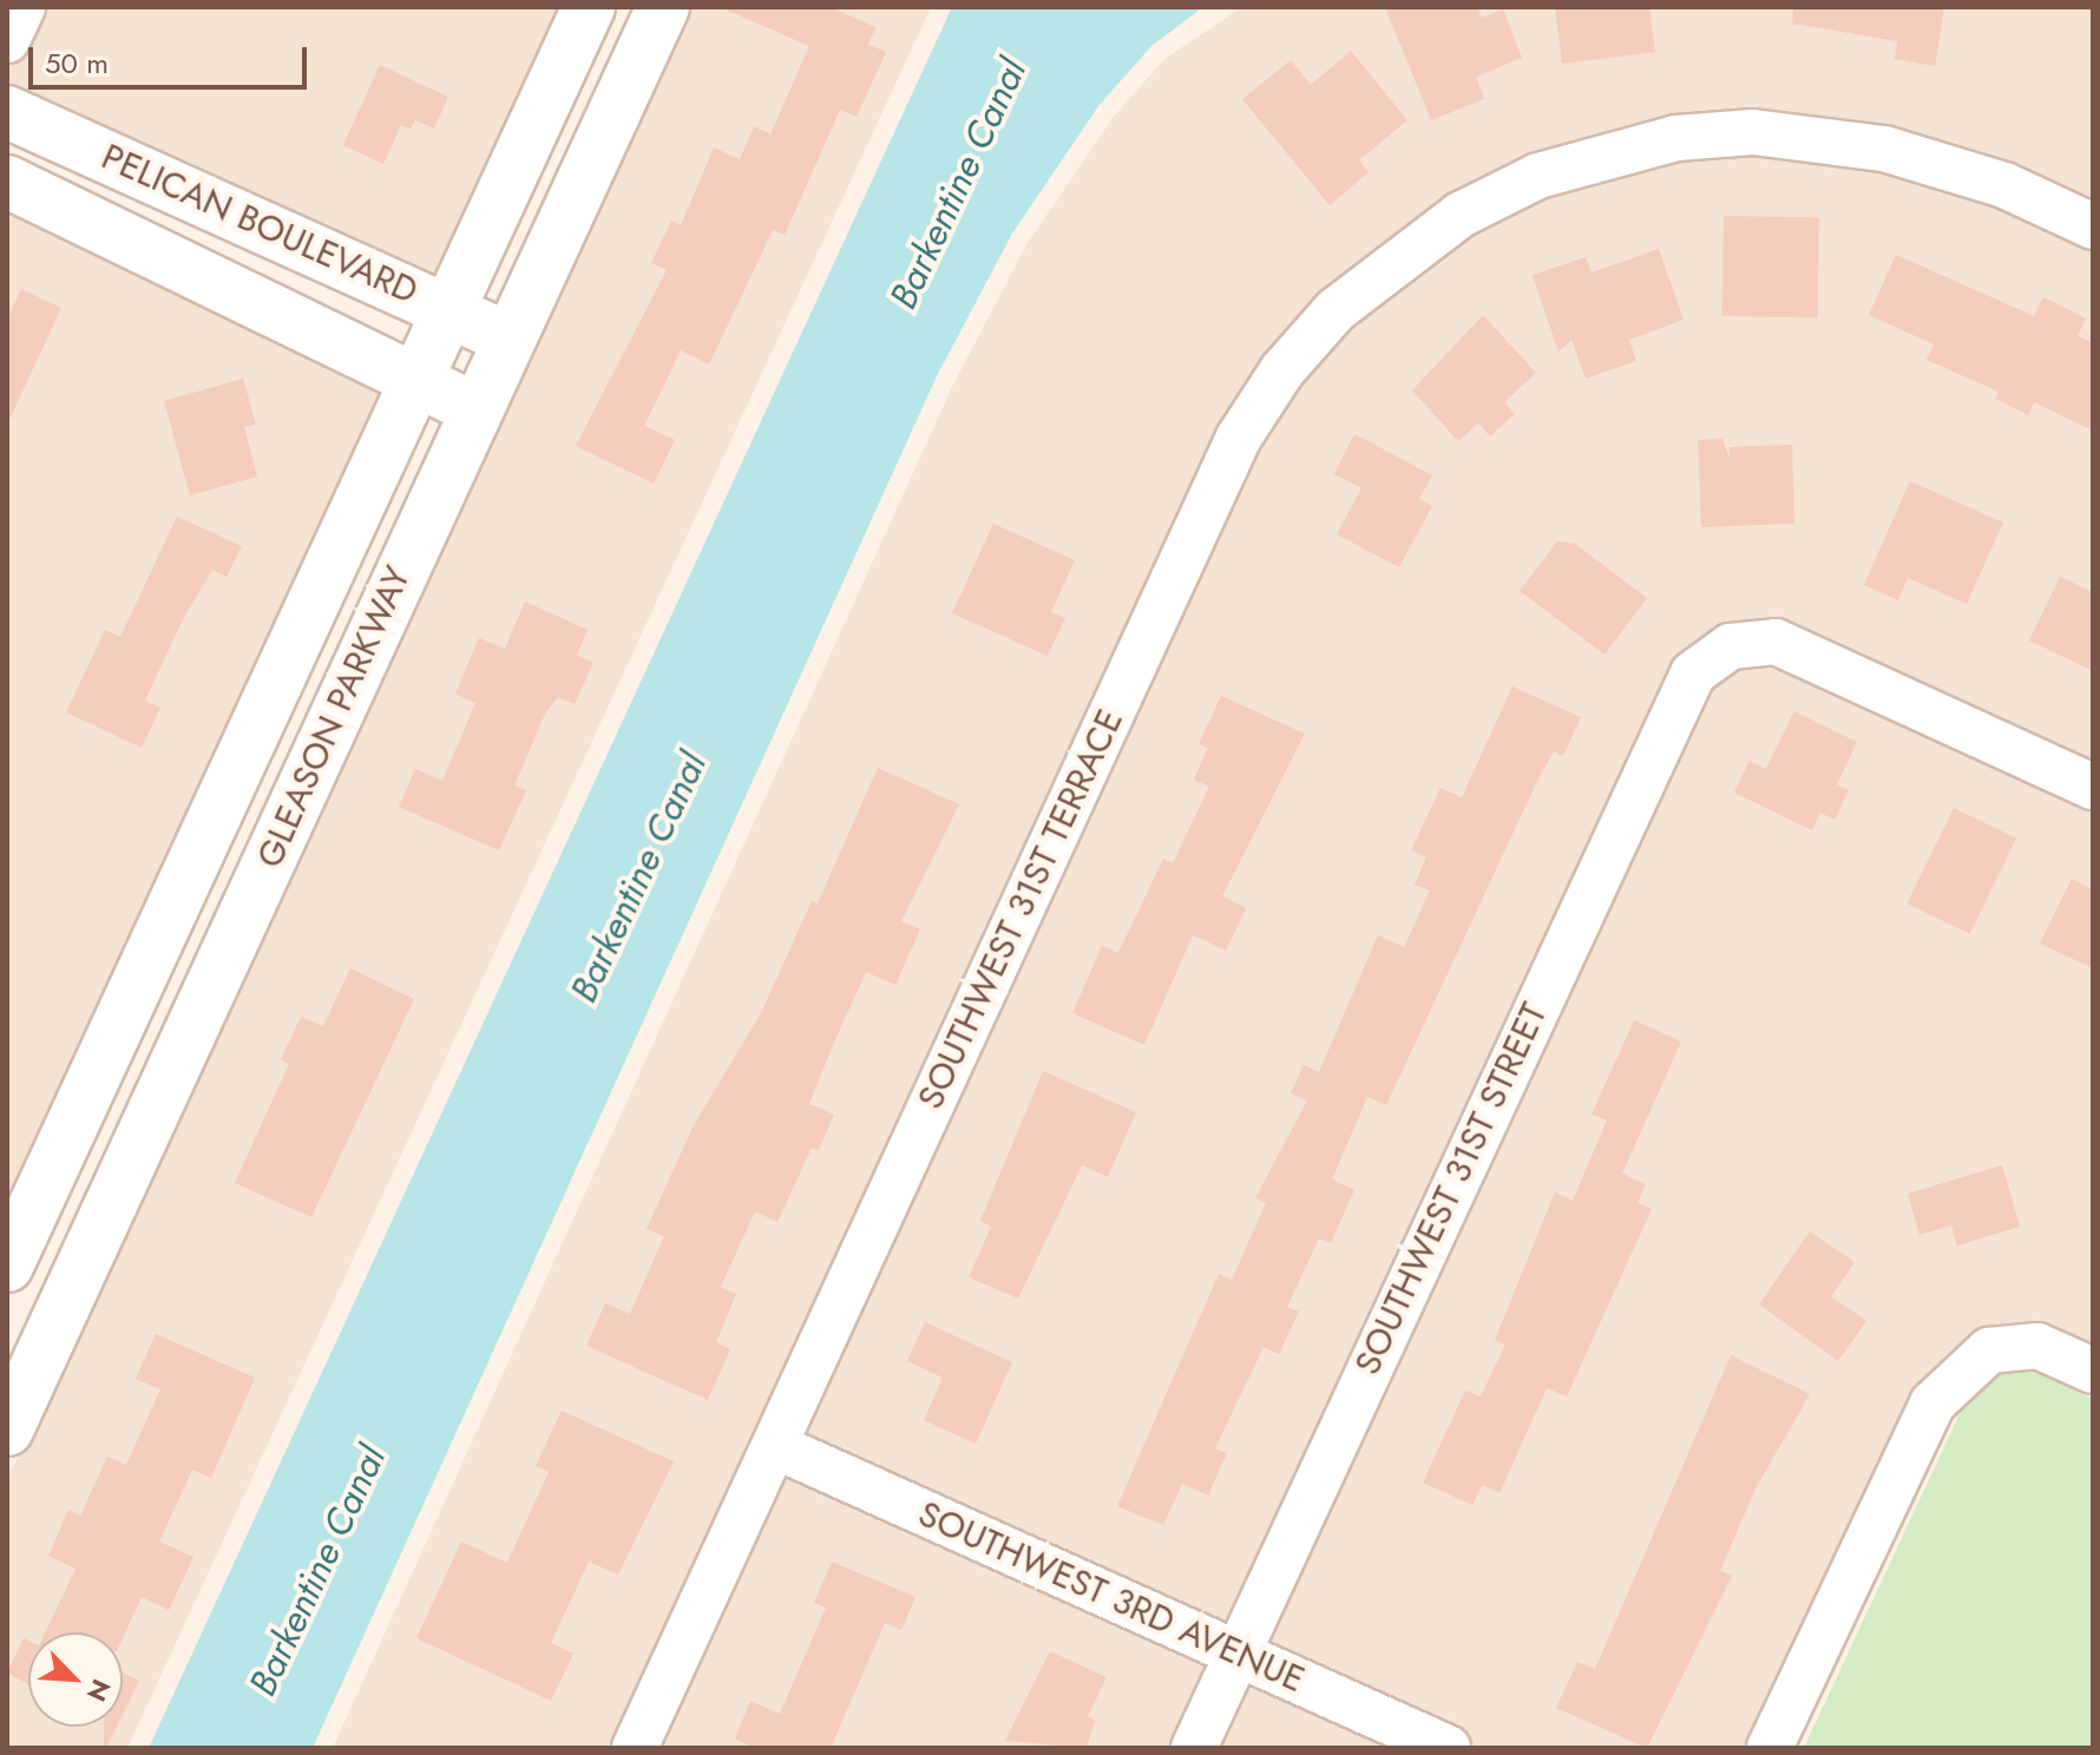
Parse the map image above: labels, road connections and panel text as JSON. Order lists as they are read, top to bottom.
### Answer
{
  "streets": {
    "main road": ["PELICAN BOULEVARD", "GLEASON PARKWAY"],
    "street": ["SOUTHWEST 31ST TERRACE", "SOUTHWEST 31ST STREET", "SOUTHWEST 3RD AVENUE"]
  },
  "crossings": [
    ["PELICAN BOULEVARD", "GLEASON PARKWAY"],
    ["SOUTHWEST 31ST TERRACE", "SOUTHWEST 3RD AVENUE"],
    ["SOUTHWEST 31ST STREET", "SOUTHWEST 3RD AVENUE"]
  ],
  "water": ["Barkentine Canal"],
  "scale_bar": "50 m",
  "north": "bottom right"
}
